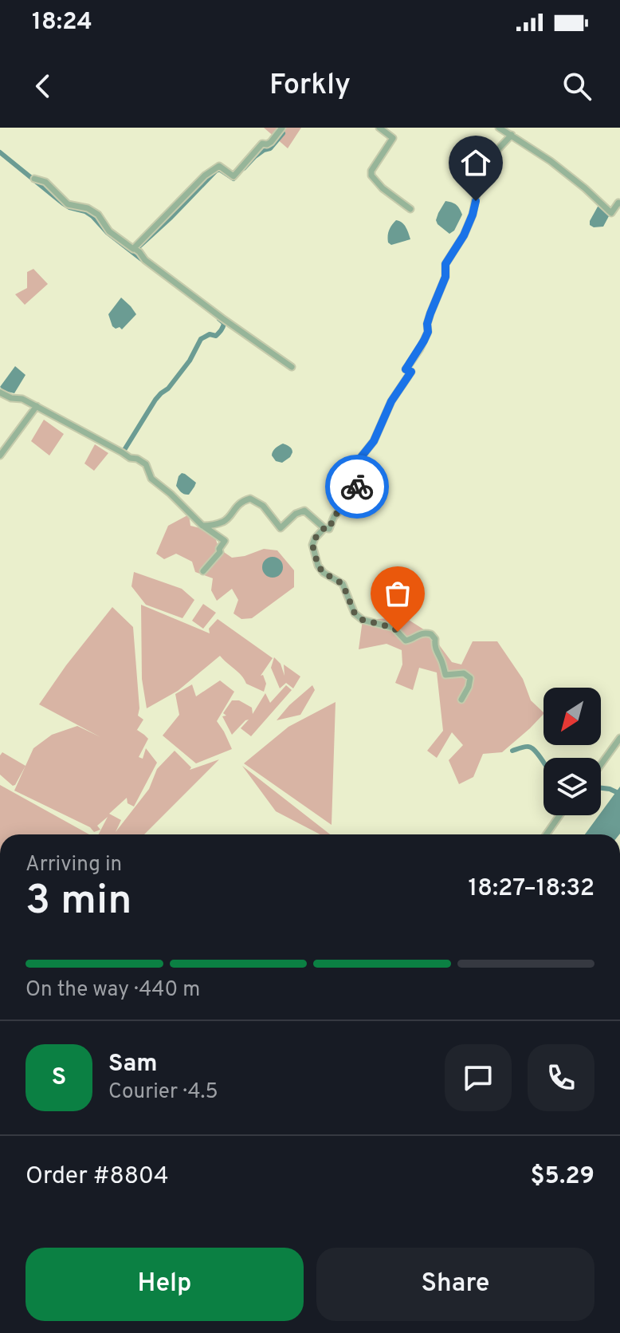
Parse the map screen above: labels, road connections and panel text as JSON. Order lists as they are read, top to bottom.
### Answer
{
  "north": "bottom left",
  "page": {
    "status": "18:24",
    "header": "Forkly",
    "heading": ["3 min", "Arriving in", "18:27–18:32"],
    "panel": [
      "Sam",
      "Courier · 4.5",
      "Order #8804",
      "$5.29"
    ],
    "bar": "On the way · 440 m",
    "round": "S",
    "buttons": ["Help", "Share"]
  }
}
